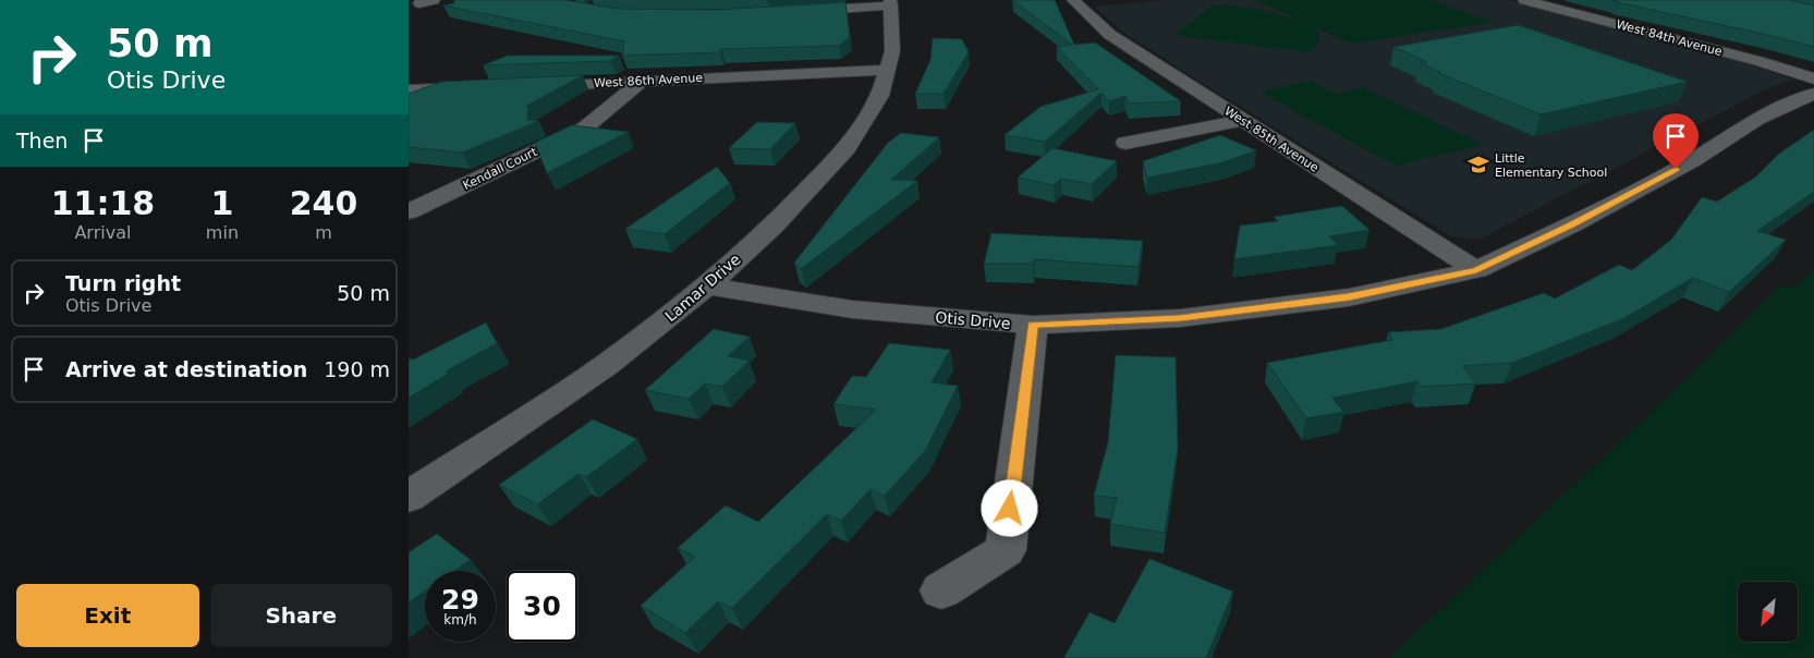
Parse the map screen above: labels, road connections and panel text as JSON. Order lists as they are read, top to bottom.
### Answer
{
  "streets": {
    "street": [
      "West 84th Avenue",
      "West 86th Avenue",
      "West 85th Avenue",
      "Kendall Court",
      "Lamar Drive",
      "Otis Drive"
    ]
  },
  "crossings": [
    ["West 86th Avenue", "Kendall Court"],
    ["West 86th Avenue", "Lamar Drive"],
    ["West 85th Avenue", "Otis Drive"],
    ["Lamar Drive", "Otis Drive"]
  ],
  "places": {
    "school or university": ["Little Elementary School"]
  },
  "north": "bottom left",
  "page": {
    "turn": ["50 m", "Otis Drive"],
    "then": "Then",
    "eta": [
      "11:18",
      "Arrival",
      "1",
      "min",
      "240",
      "m"
    ],
    "list": [
      {
        "name": "Turn right",
        "note": "Otis Drive",
        "value": "50 m"
      },
      {
        "name": "Arrive at destination",
        "value": "190 m"
      }
    ],
    "speed": "29 km/h",
    "limit": "30",
    "buttons": ["Exit", "Share"]
  }
}
